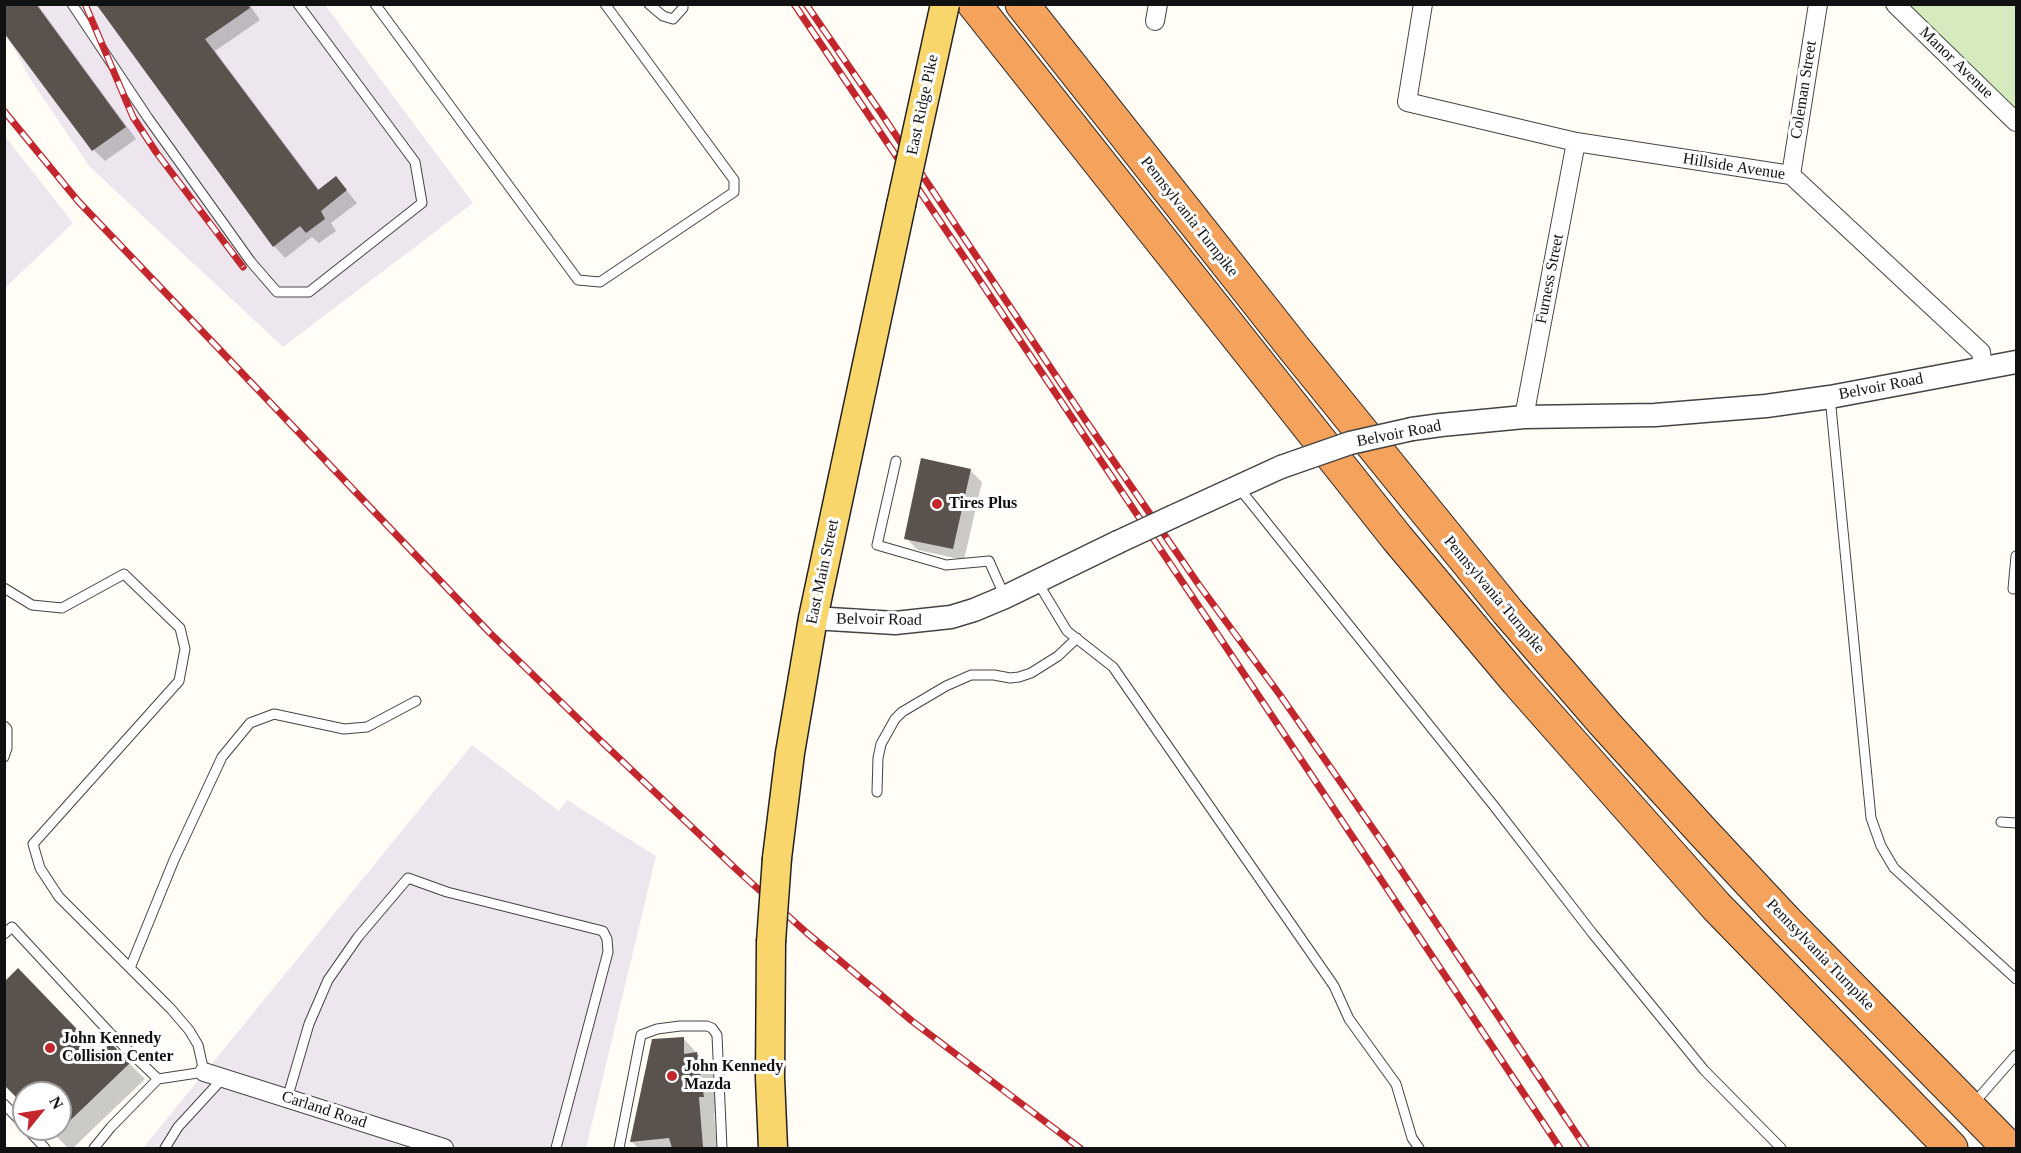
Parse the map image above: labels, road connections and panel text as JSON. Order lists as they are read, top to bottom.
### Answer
{
  "streets": {
    "highway": ["Pennsylvania Turnpike"],
    "main road": ["East Ridge Pike", "East Main Street"],
    "street": [
      "Manor Avenue",
      "Coleman Street",
      "Hillside Avenue",
      "Furness Street",
      "Belvoir Road",
      "Carland Road"
    ]
  },
  "crossings": [
    ["Coleman Street", "Hillside Avenue"],
    ["East Ridge Pike", "East Main Street"],
    ["Hillside Avenue", "Furness Street"],
    ["Hillside Avenue", "Belvoir Road"],
    ["Furness Street", "Belvoir Road"],
    ["Belvoir Road", "East Main Street"]
  ],
  "places": ["Tires Plus", "John Kennedy Collision Center", "John Kennedy Mazda"],
  "north": "top right"
}
